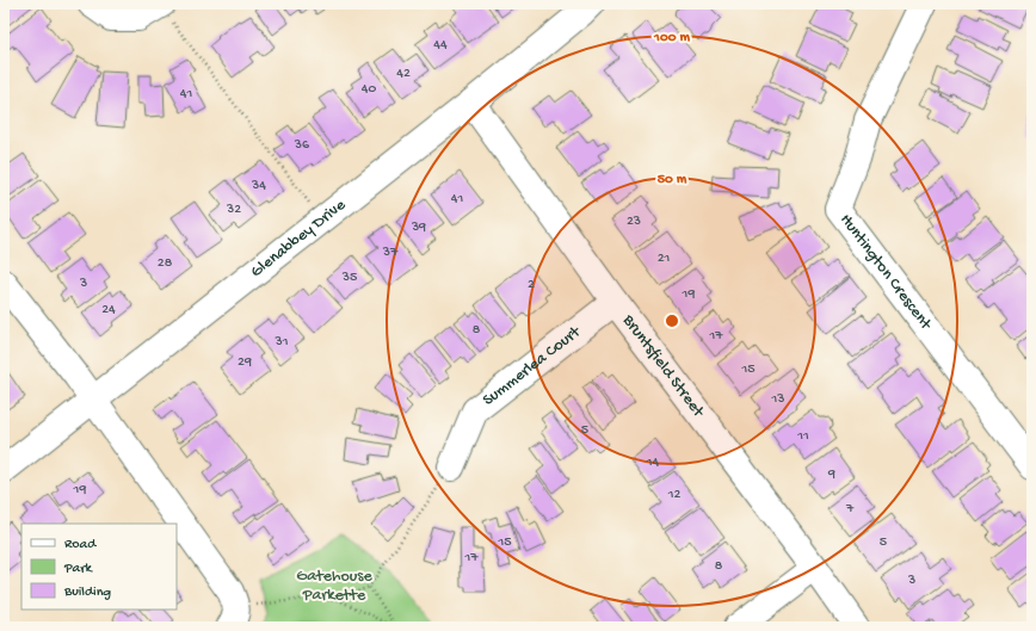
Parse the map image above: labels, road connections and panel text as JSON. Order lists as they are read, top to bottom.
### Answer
{
  "streets": {
    "street": [
      "Glenabbey Drive",
      "Huntington Crescent",
      "Summerlea Court",
      "Bruntsfield Street"
    ]
  },
  "crossings": [
    ["Glenabbey Drive", "Bruntsfield Street"],
    ["Summerlea Court", "Bruntsfield Street"]
  ],
  "parks": ["Gatehouse Parkette"],
  "house_numbers": [
    "44",
    "42",
    "40",
    "41",
    "36",
    "34",
    "41",
    "32",
    "23",
    "39",
    "37",
    "21",
    "28",
    "35",
    "3",
    "2",
    "19",
    "24",
    "8",
    "17",
    "31",
    "29",
    "15",
    "13",
    "5",
    "11",
    "14",
    "9",
    "19",
    "12",
    "7",
    "15",
    "5",
    "17",
    "8",
    "3"
  ],
  "legend": ["Road", "Park", "Building"],
  "rings": ["100 m", "50 m"]
}
